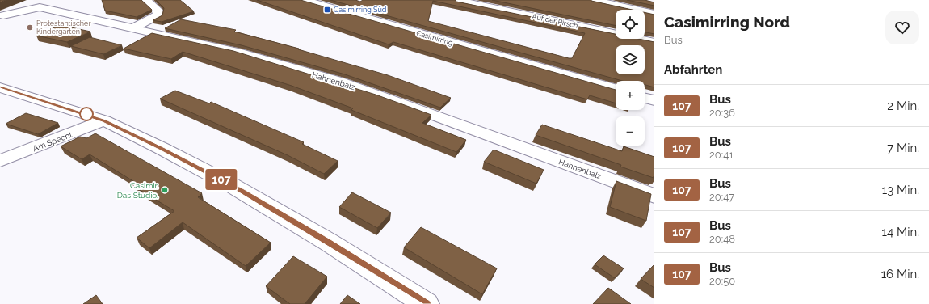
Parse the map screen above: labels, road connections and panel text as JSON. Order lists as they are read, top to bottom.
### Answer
{
  "streets": {
    "street": [
      "Auf der Pirsch",
      "Casimirring",
      "Hahnenbalz",
      "Am Specht"
    ]
  },
  "places": {
    "transit": ["Casimirring Süd"],
    "other": ["Protestantischer Kindergarten", "Casimir. Das Studio."]
  },
  "lines": ["bus line 107"],
  "page": {
    "on_map": "107",
    "heading": [
      ["Casimirring Nord", "Bus"],
      "Abfahrten"
    ],
    "map_buttons": ["+", "−"],
    "list": [
      {
        "mark": "107",
        "name": "Bus",
        "note": "20:36",
        "value": "2 Min."
      },
      {
        "mark": "107",
        "name": "Bus",
        "note": "20:41",
        "value": "7 Min."
      },
      {
        "mark": "107",
        "name": "Bus",
        "note": "20:47",
        "value": "13 Min."
      },
      {
        "mark": "107",
        "name": "Bus",
        "note": "20:48",
        "value": "14 Min."
      },
      {
        "mark": "107",
        "name": "Bus",
        "note": "20:50",
        "value": "16 Min."
      }
    ]
  }
}
